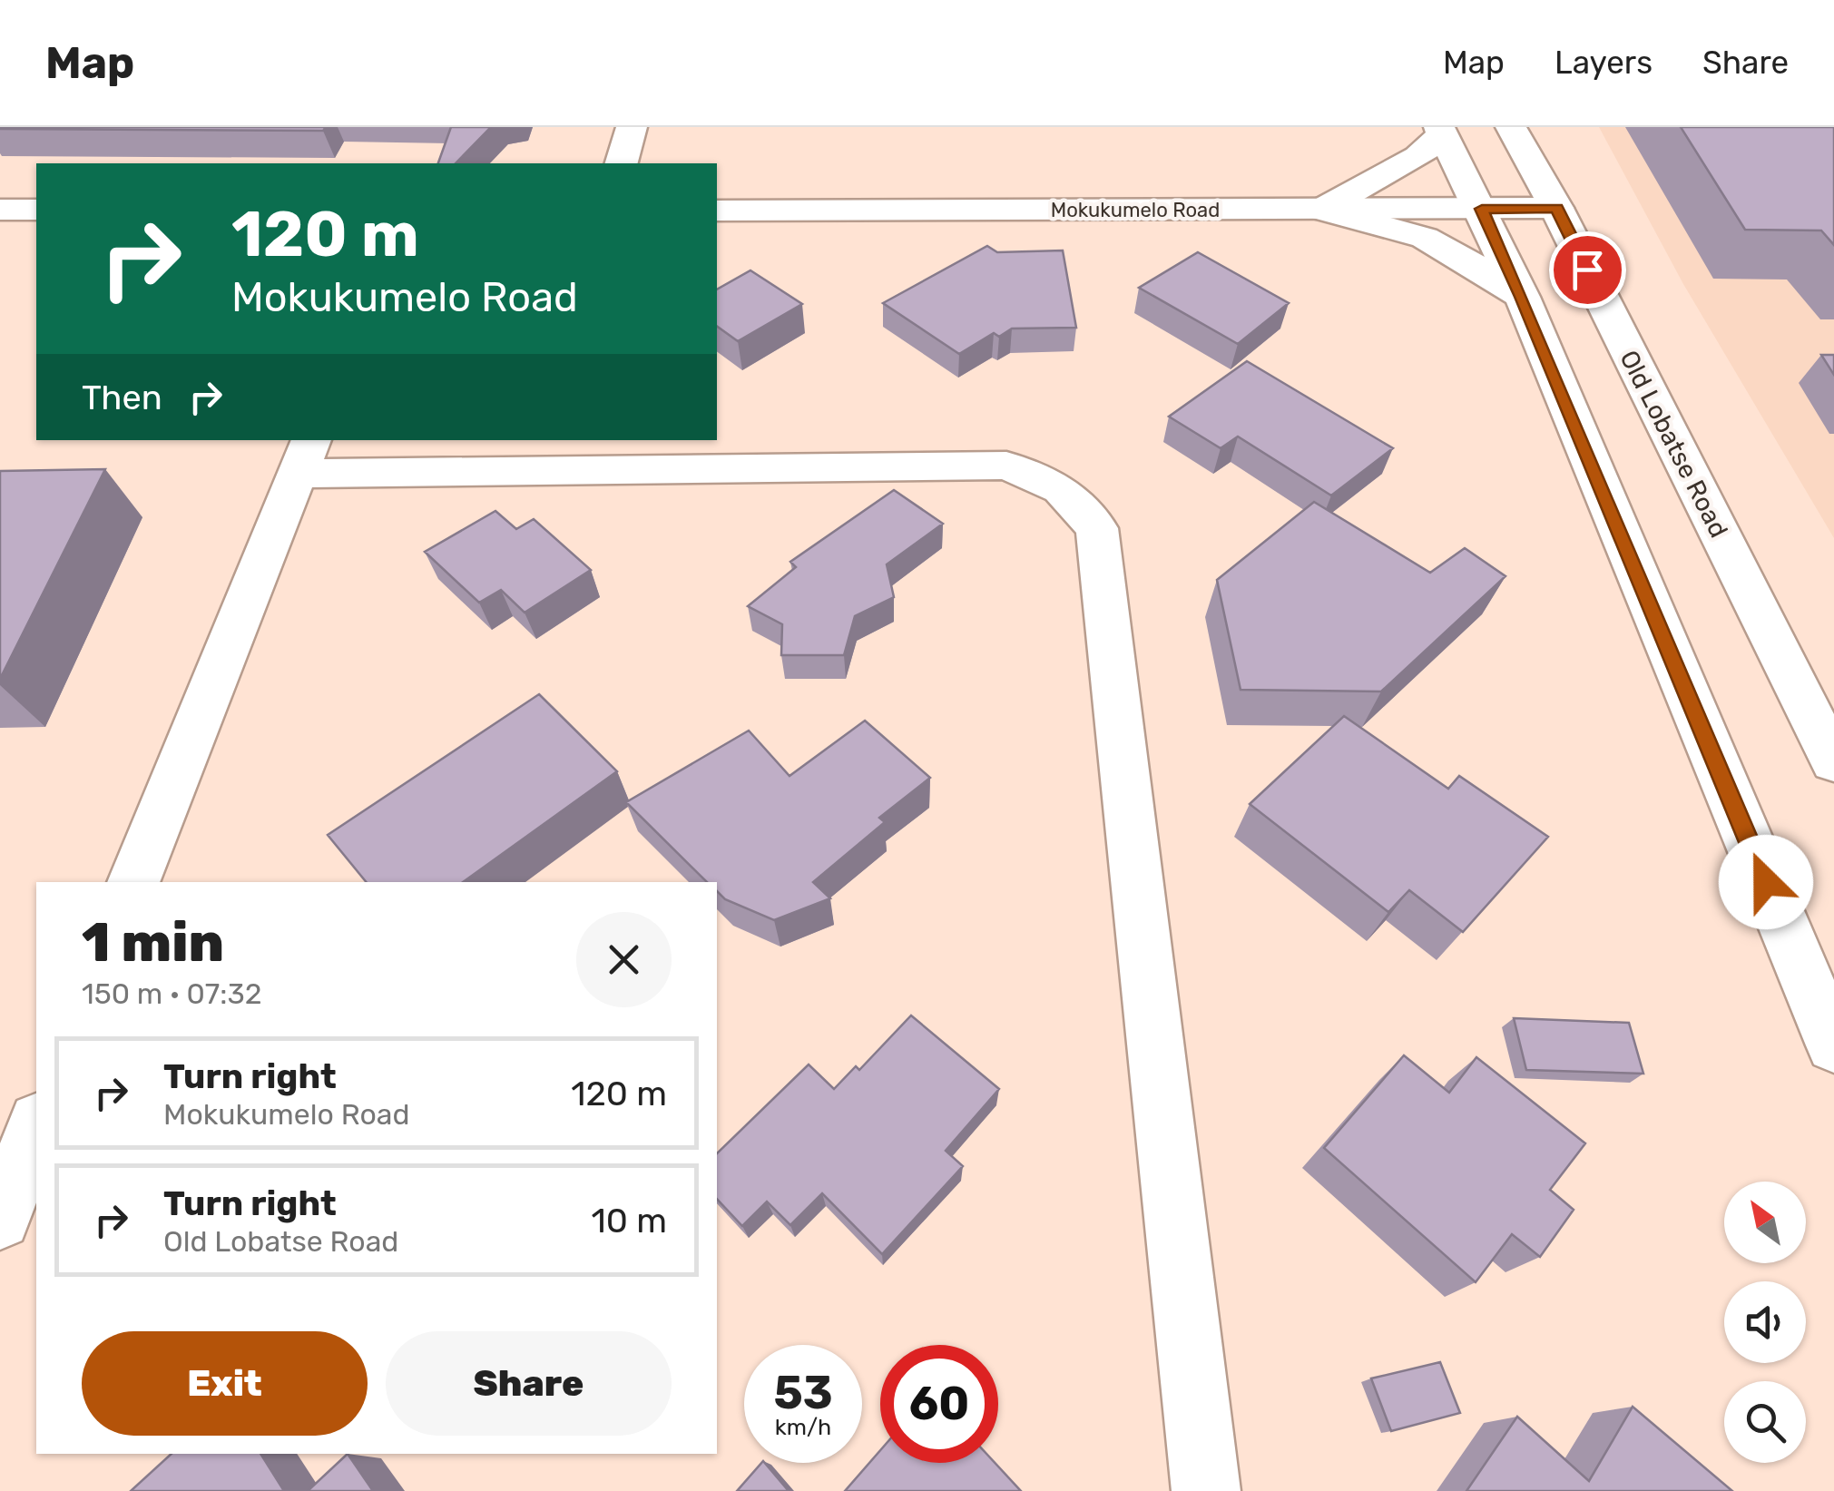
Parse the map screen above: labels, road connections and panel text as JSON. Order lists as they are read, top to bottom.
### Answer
{
  "streets": {
    "street": ["Mokukumelo Road", "Old Lobatse Road"]
  },
  "crossings": [
    ["Mokukumelo Road", "Old Lobatse Road"]
  ],
  "north": "top left",
  "page": {
    "header": "Map",
    "nav": ["Map", "Layers", "Share"],
    "turn": ["120 m", "Mokukumelo Road"],
    "then": "Then",
    "heading": ["1 min", "150 m · 07:32"],
    "list": [
      {
        "name": "Turn right",
        "note": "Mokukumelo Road",
        "value": "120 m"
      },
      {
        "name": "Turn right",
        "note": "Old Lobatse Road",
        "value": "10 m"
      }
    ],
    "buttons": ["Exit", "Share"],
    "speed": "53 km/h",
    "limit": "60"
  }
}
